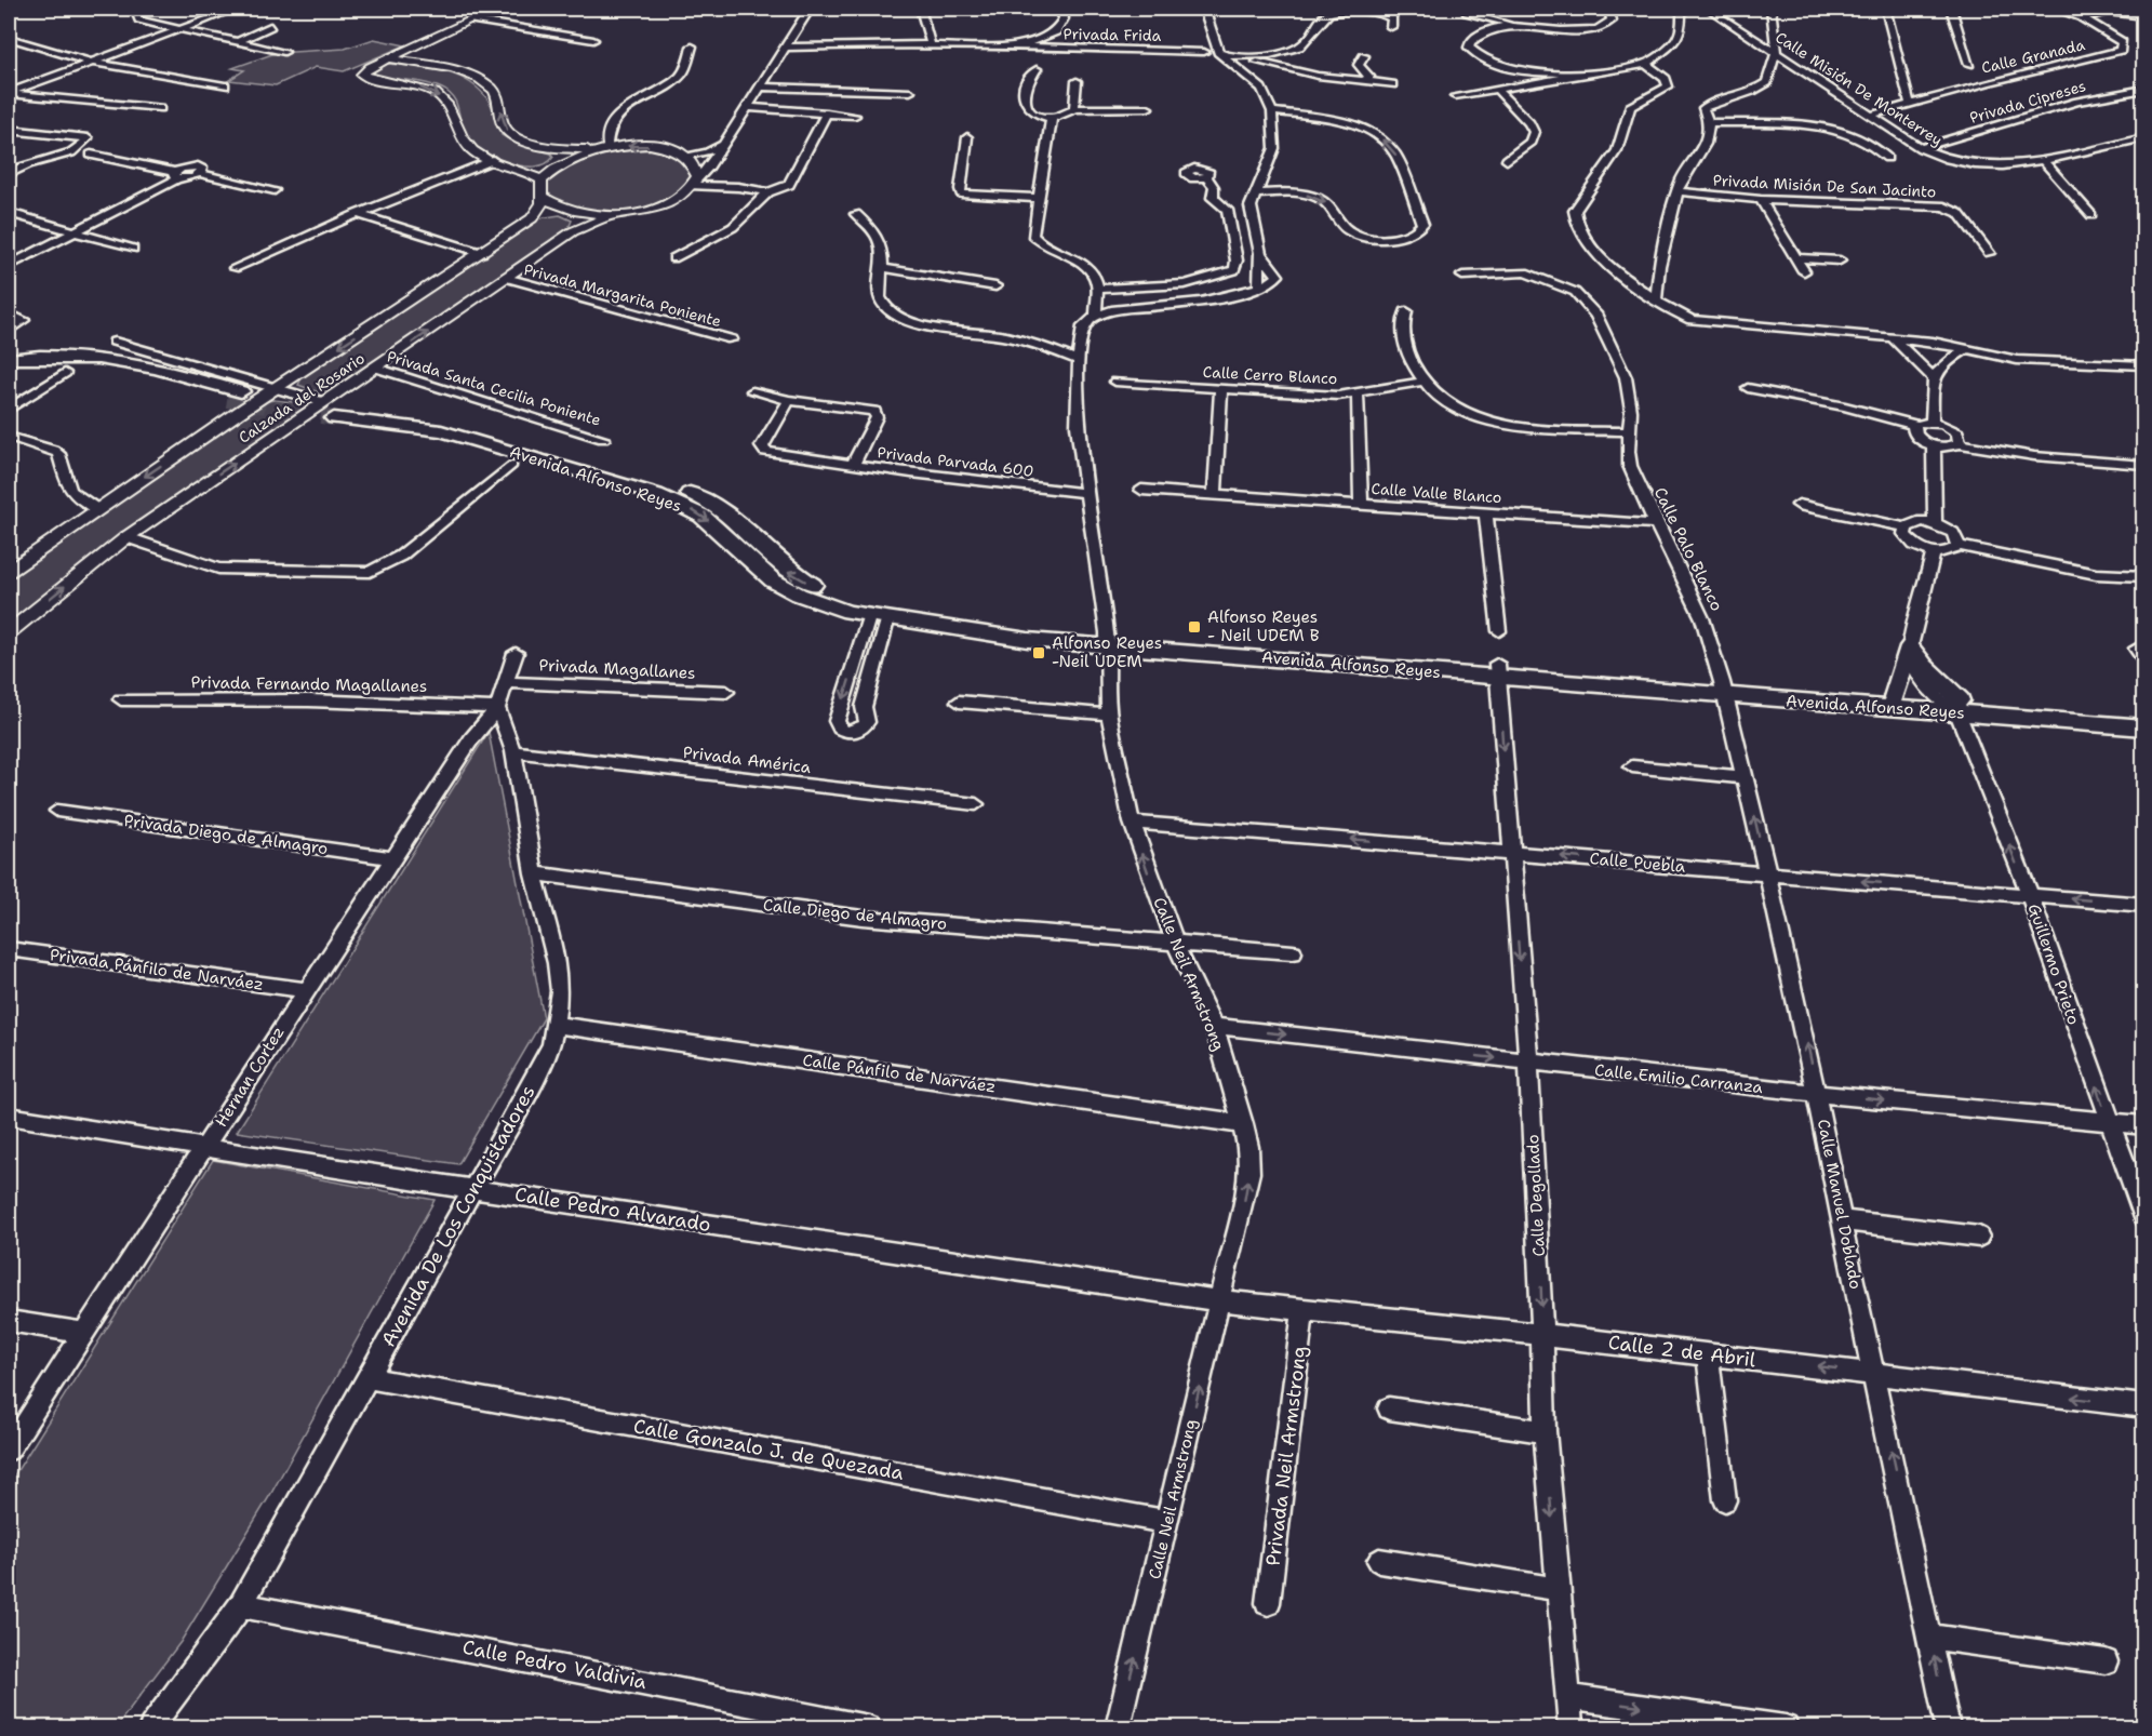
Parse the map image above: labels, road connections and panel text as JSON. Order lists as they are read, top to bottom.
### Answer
{
  "streets": {
    "main road": ["Avenida Alfonso Reyes"],
    "street": [
      "Privada Frida",
      "Calle Granada",
      "Calle Misión De Monterrey",
      "Privada Cipreses",
      "Privada Misión De San Jacinto",
      "Privada Margarita Poniente",
      "Calle Cerro Blanco",
      "Privada Santa Cecilia Poniente",
      "Calzada del Rosario",
      "Privada Parvada 600",
      "Calle Valle Blanco",
      "Calle Palo Blanco",
      "Privada Magallanes",
      "Privada Fernando Magallanes",
      "Privada América",
      "Privada Diego de Almagro",
      "Calle Puebla",
      "Calle Diego de Almagro",
      "Guillermo Prieto",
      "Privada Pánfilo de Narváez",
      "Calle Neil Armstrong",
      "Calle Pánfilo de Narváez",
      "Hernan Cortez",
      "Calle Emilio Carranza",
      "Calle Degollado",
      "Calle Manuel Doblado",
      "Calle Pedro Alvarado",
      "Avenida De Los Conquistadores",
      "Calle 2 de Abril",
      "Calle Gonzalo J. de Quezada",
      "Privada Neil Armstrong",
      "Calle Pedro Valdivia"
    ]
  },
  "crossings": [
    ["Calle Granada", "Calle Misión De Monterrey"],
    ["Calle Misión De Monterrey", "Privada Cipreses"],
    ["Privada Margarita Poniente", "Calzada del Rosario"],
    ["Privada Santa Cecilia Poniente", "Calzada del Rosario"],
    ["Calzada del Rosario", "Avenida Alfonso Reyes"],
    ["Privada Parvada 600", "Calle Neil Armstrong"],
    ["Avenida Alfonso Reyes", "Calle Palo Blanco"],
    ["Avenida Alfonso Reyes", "Guillermo Prieto"],
    ["Avenida Alfonso Reyes", "Calle Neil Armstrong"],
    ["Avenida Alfonso Reyes", "Calle Degollado"],
    ["Avenida Alfonso Reyes", "Calle Manuel Doblado"],
    ["Calle Valle Blanco", "Calle Palo Blanco"],
    ["Calle Palo Blanco", "Calle Manuel Doblado"],
    ["Privada Fernando Magallanes", "Hernan Cortez"],
    ["Privada Fernando Magallanes", "Avenida De Los Conquistadores"],
    ["Privada América", "Avenida De Los Conquistadores"],
    ["Privada Diego de Almagro", "Hernan Cortez"],
    ["Calle Puebla", "Guillermo Prieto"],
    ["Calle Puebla", "Calle Neil Armstrong"],
    ["Calle Puebla", "Calle Degollado"],
    ["Calle Puebla", "Calle Manuel Doblado"],
    ["Calle Diego de Almagro", "Calle Neil Armstrong"],
    ["Calle Diego de Almagro", "Avenida De Los Conquistadores"],
    ["Guillermo Prieto", "Calle Emilio Carranza"],
    ["Privada Pánfilo de Narváez", "Hernan Cortez"],
    ["Calle Neil Armstrong", "Calle Pánfilo de Narváez"],
    ["Calle Neil Armstrong", "Calle Emilio Carranza"],
    ["Calle Neil Armstrong", "Calle Pedro Alvarado"],
    ["Calle Neil Armstrong", "Calle 2 de Abril"],
    ["Calle Neil Armstrong", "Calle Gonzalo J. de Quezada"],
    ["Calle Pánfilo de Narváez", "Avenida De Los Conquistadores"],
    ["Hernan Cortez", "Calle Pedro Alvarado"],
    ["Hernan Cortez", "Avenida De Los Conquistadores"],
    ["Calle Emilio Carranza", "Calle Degollado"],
    ["Calle Emilio Carranza", "Calle Manuel Doblado"],
    ["Calle Degollado", "Calle 2 de Abril"],
    ["Calle Manuel Doblado", "Calle 2 de Abril"],
    ["Calle Pedro Alvarado", "Avenida De Los Conquistadores"],
    ["Calle Pedro Alvarado", "Calle 2 de Abril"],
    ["Avenida De Los Conquistadores", "Calle Gonzalo J. de Quezada"],
    ["Avenida De Los Conquistadores", "Calle Pedro Valdivia"],
    ["Calle 2 de Abril", "Privada Neil Armstrong"]
  ],
  "one_way": [
    "Calle Puebla",
    "Guillermo Prieto",
    "Calle Neil Armstrong",
    "Calle Emilio Carranza",
    "Calle Degollado",
    "Calle Manuel Doblado",
    "Calle 2 de Abril"
  ],
  "places": {
    "transit": ["Alfonso Reyes - Neil UDEM B", "Alfonso Reyes -Neil UDEM"]
  }
}
